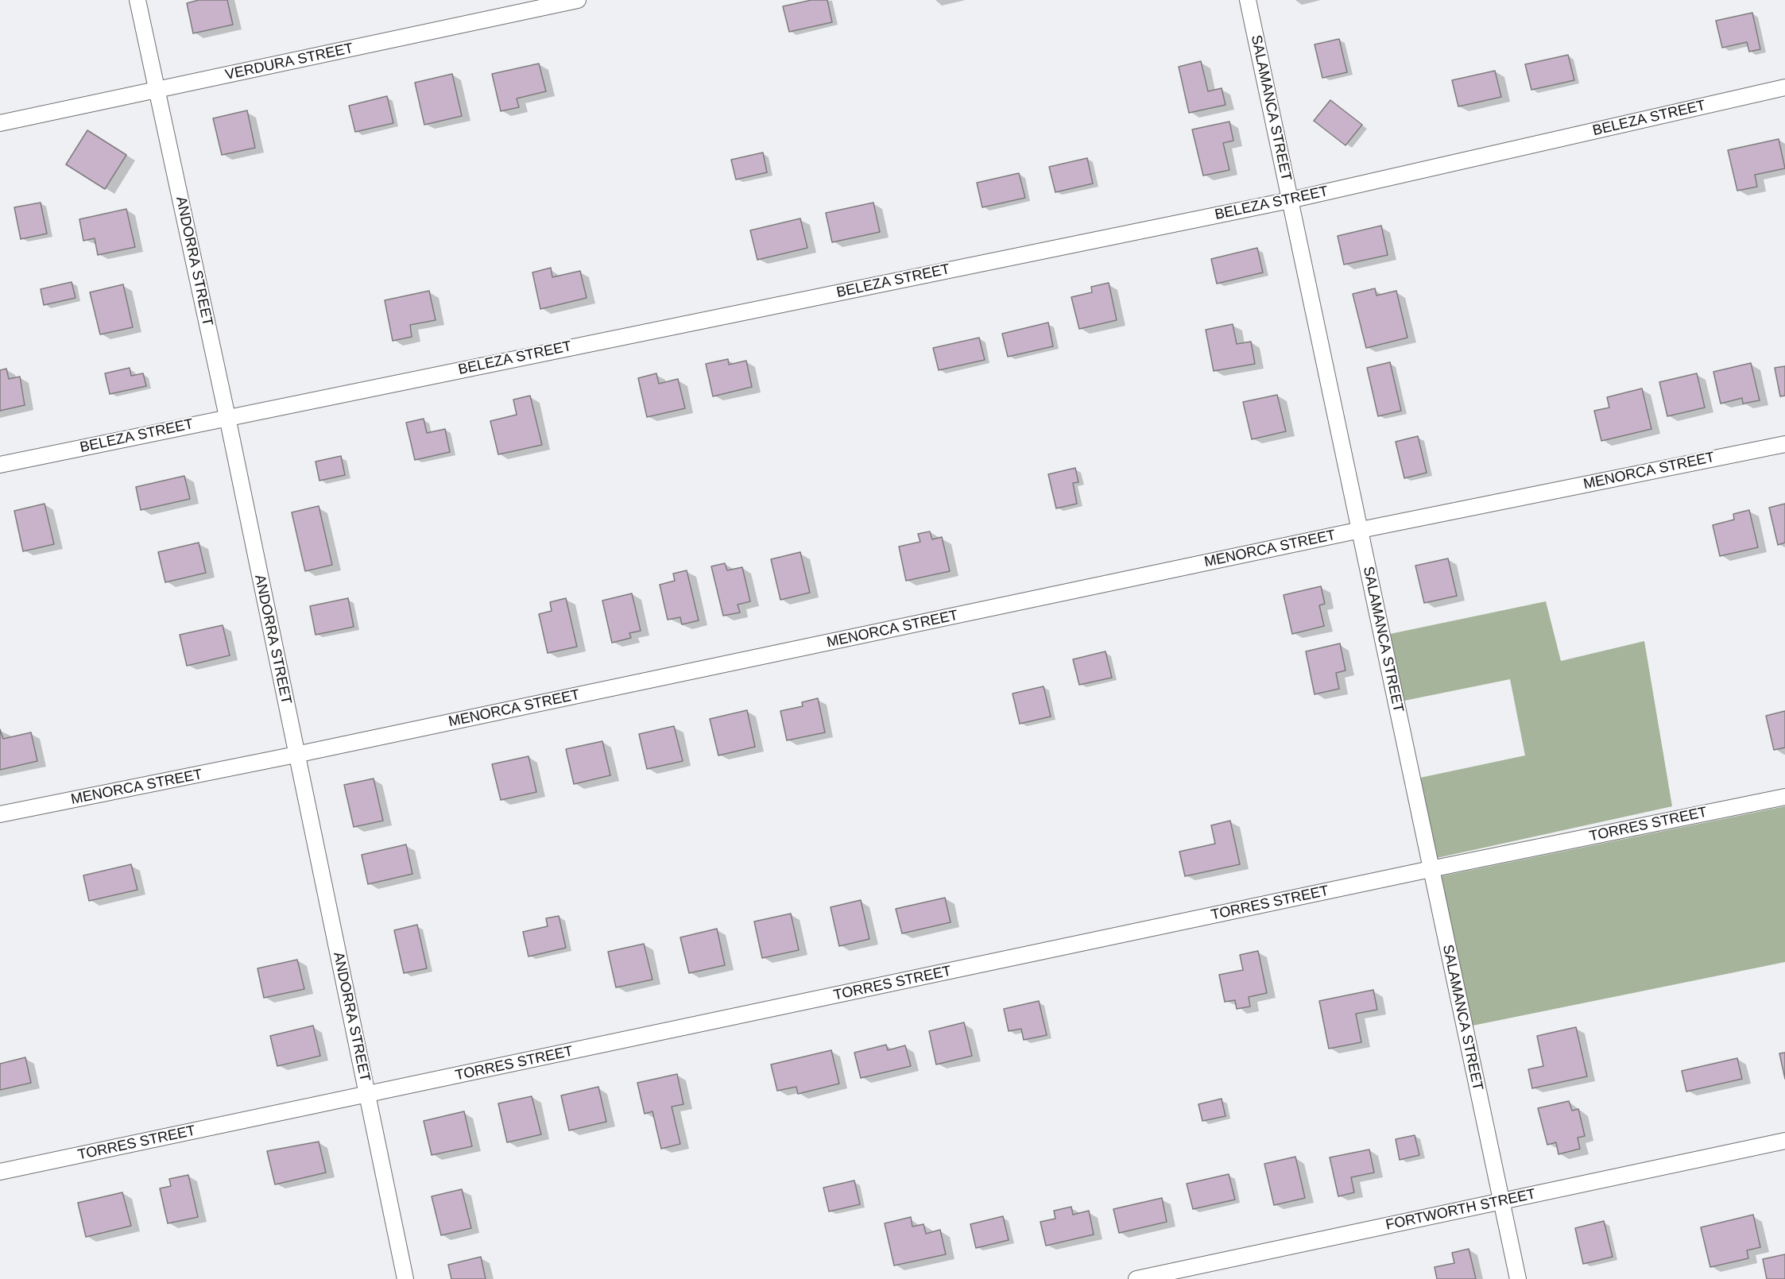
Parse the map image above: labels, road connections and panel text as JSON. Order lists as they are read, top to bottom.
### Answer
{
  "streets": {
    "street": [
      "VERDURA STREET",
      "SALAMANCA STREET",
      "BELEZA STREET",
      "ANDORRA STREET",
      "MENORCA STREET",
      "TORRES STREET",
      "FORTWORTH STREET"
    ]
  },
  "crossings": [
    ["VERDURA STREET", "ANDORRA STREET"],
    ["SALAMANCA STREET", "BELEZA STREET"],
    ["SALAMANCA STREET", "MENORCA STREET"],
    ["SALAMANCA STREET", "TORRES STREET"],
    ["SALAMANCA STREET", "FORTWORTH STREET"],
    ["BELEZA STREET", "ANDORRA STREET"],
    ["ANDORRA STREET", "MENORCA STREET"],
    ["ANDORRA STREET", "TORRES STREET"]
  ]
}
